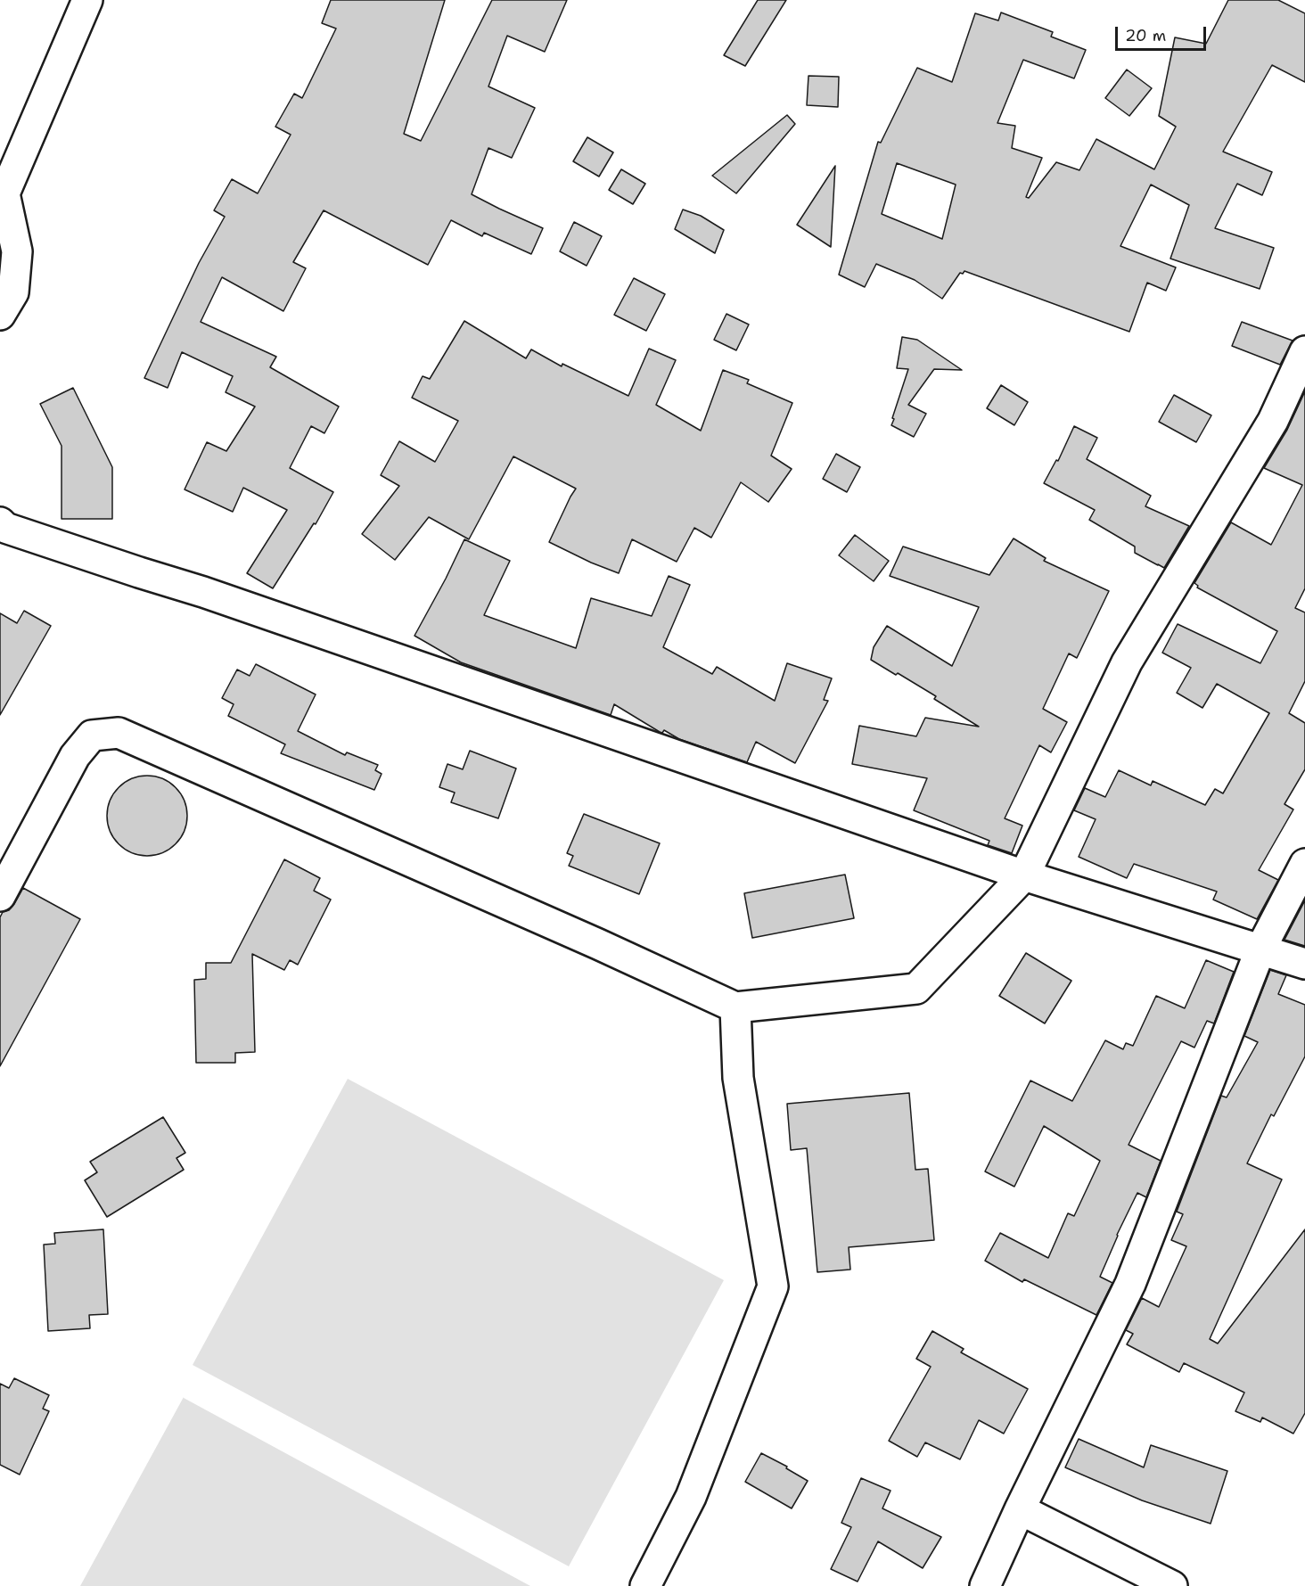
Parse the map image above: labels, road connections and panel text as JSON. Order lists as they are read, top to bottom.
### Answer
{
  "scale_bar": "20 m"
}
